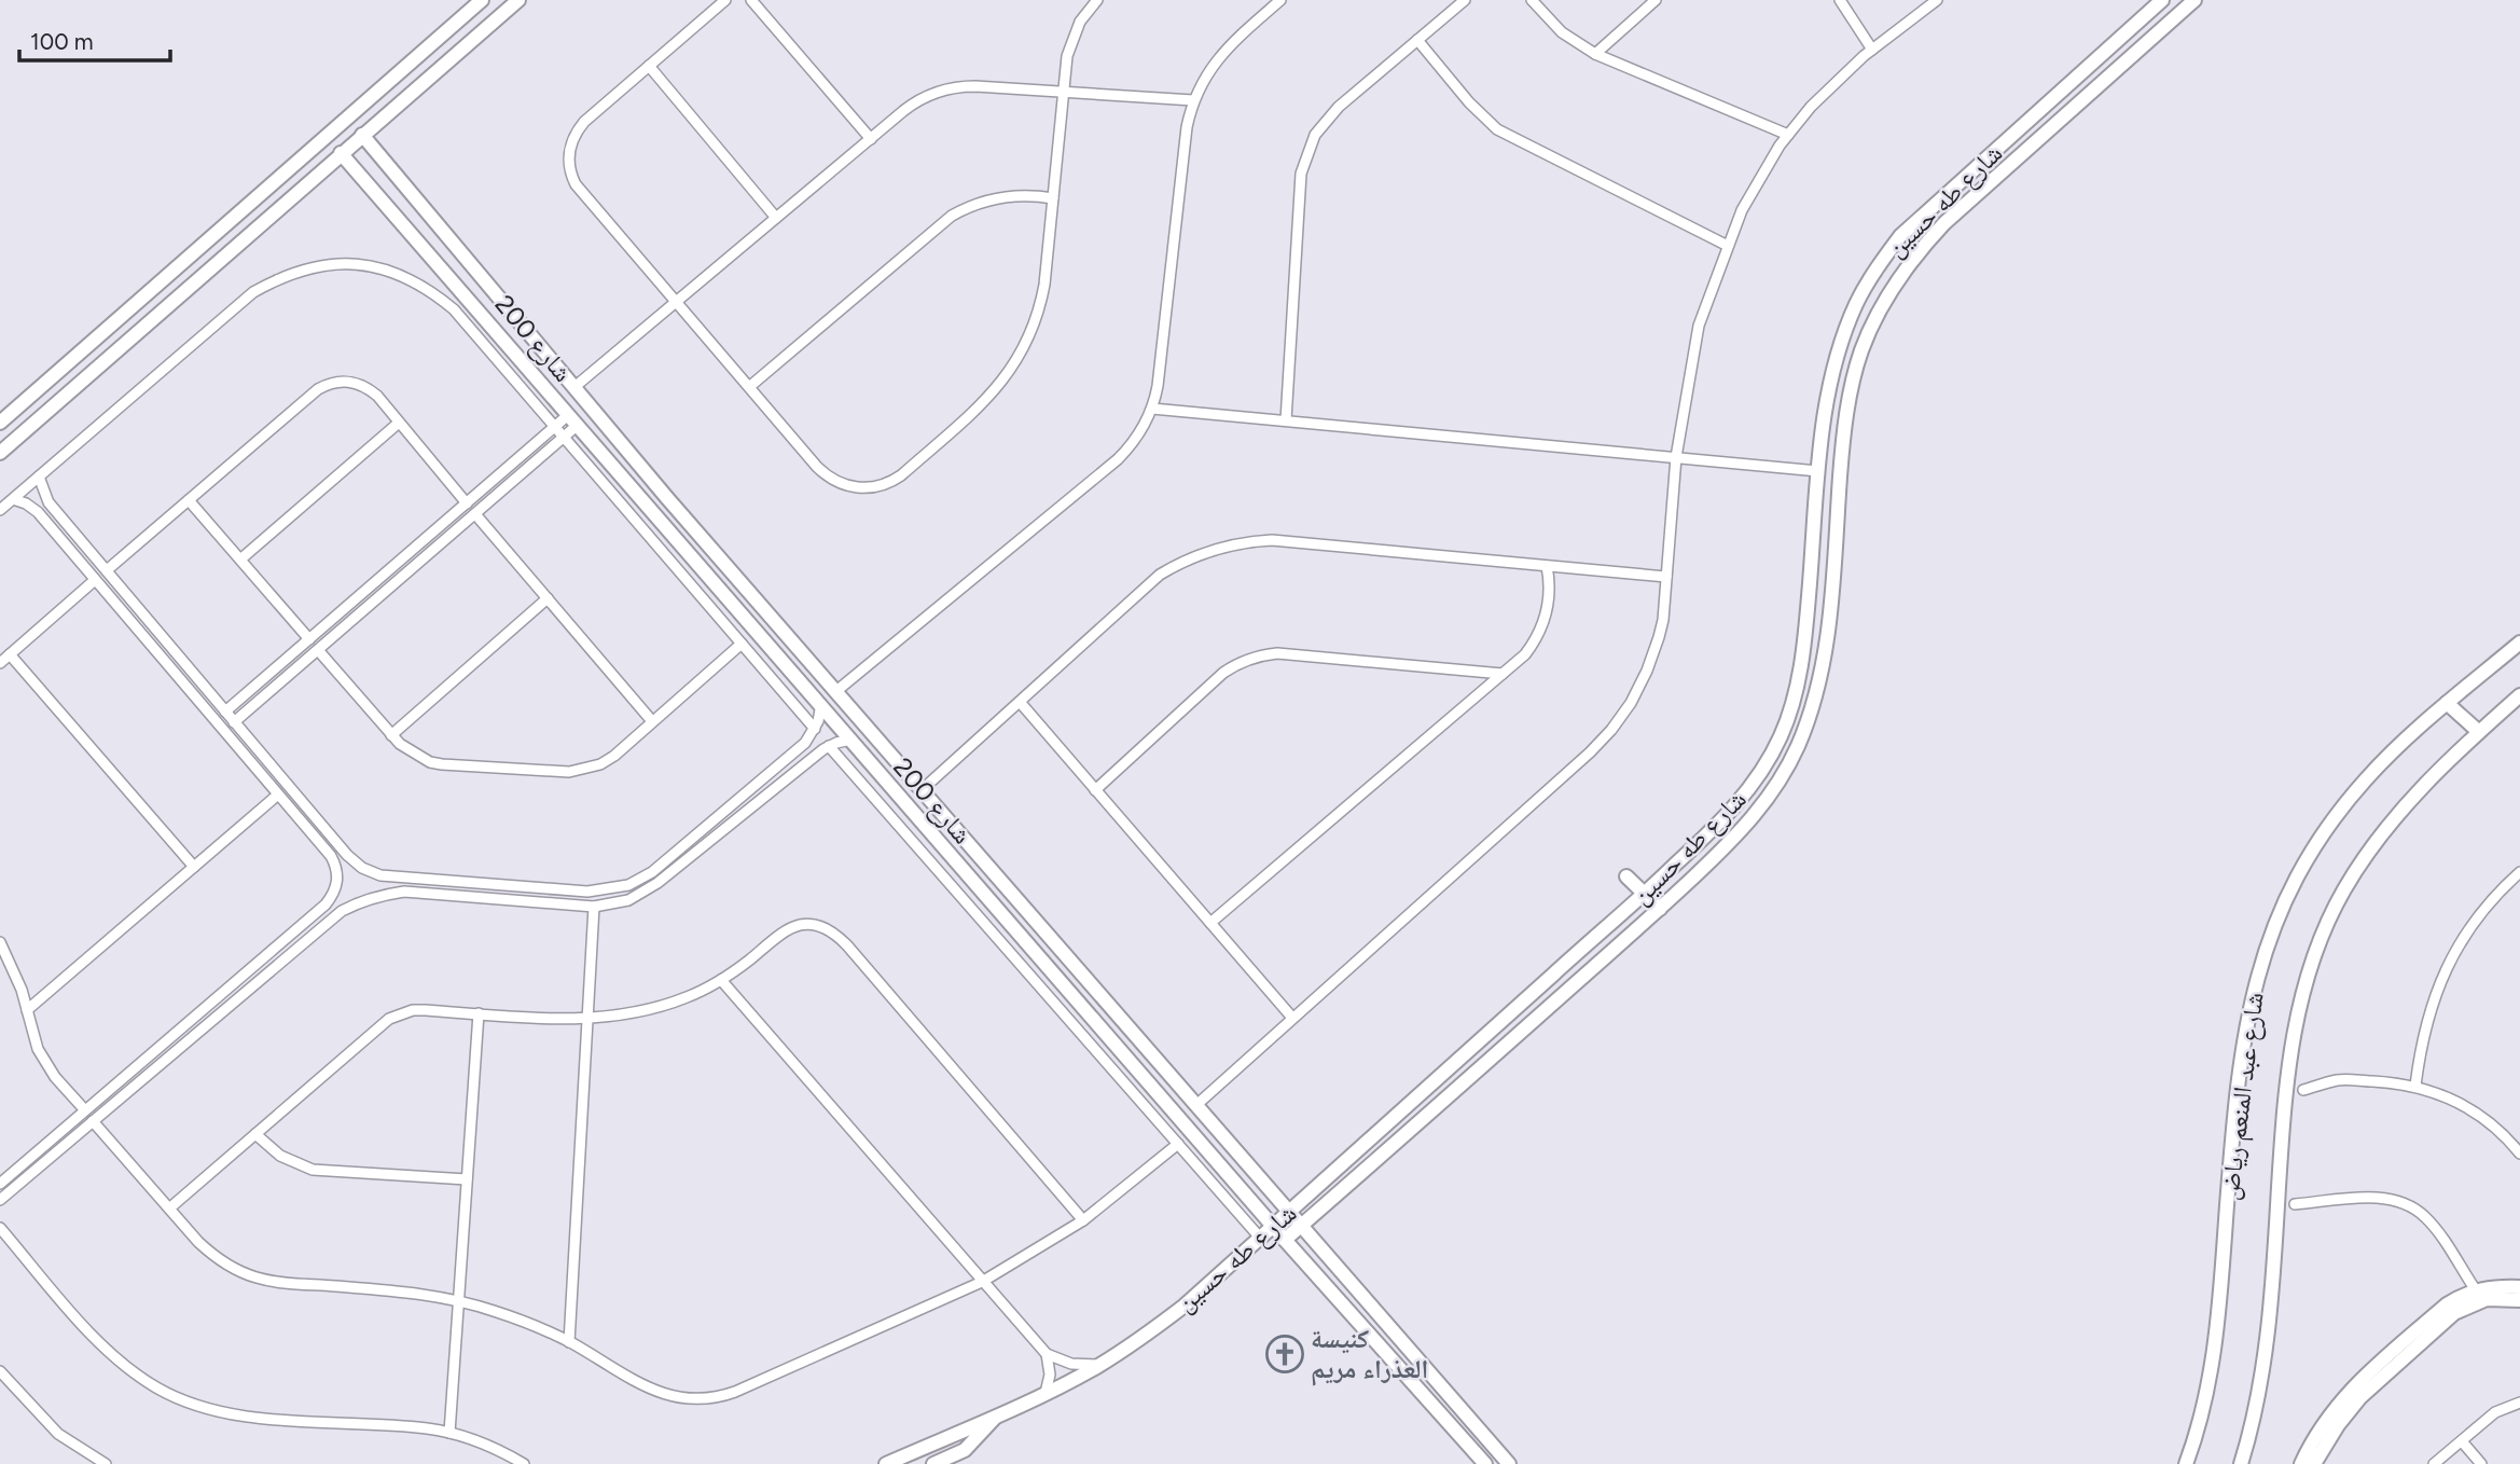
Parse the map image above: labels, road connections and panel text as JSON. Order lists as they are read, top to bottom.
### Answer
{
  "streets": {
    "street": ["شارع طه حسين", "شارع 200", "شارع عبد المنعم رياض"]
  },
  "crossings": [
    ["شارع طه حسين", "شارع 200"]
  ],
  "places": {
    "church": ["كنيسة العذراء مريم"]
  },
  "scale_bar": "100 m"
}
